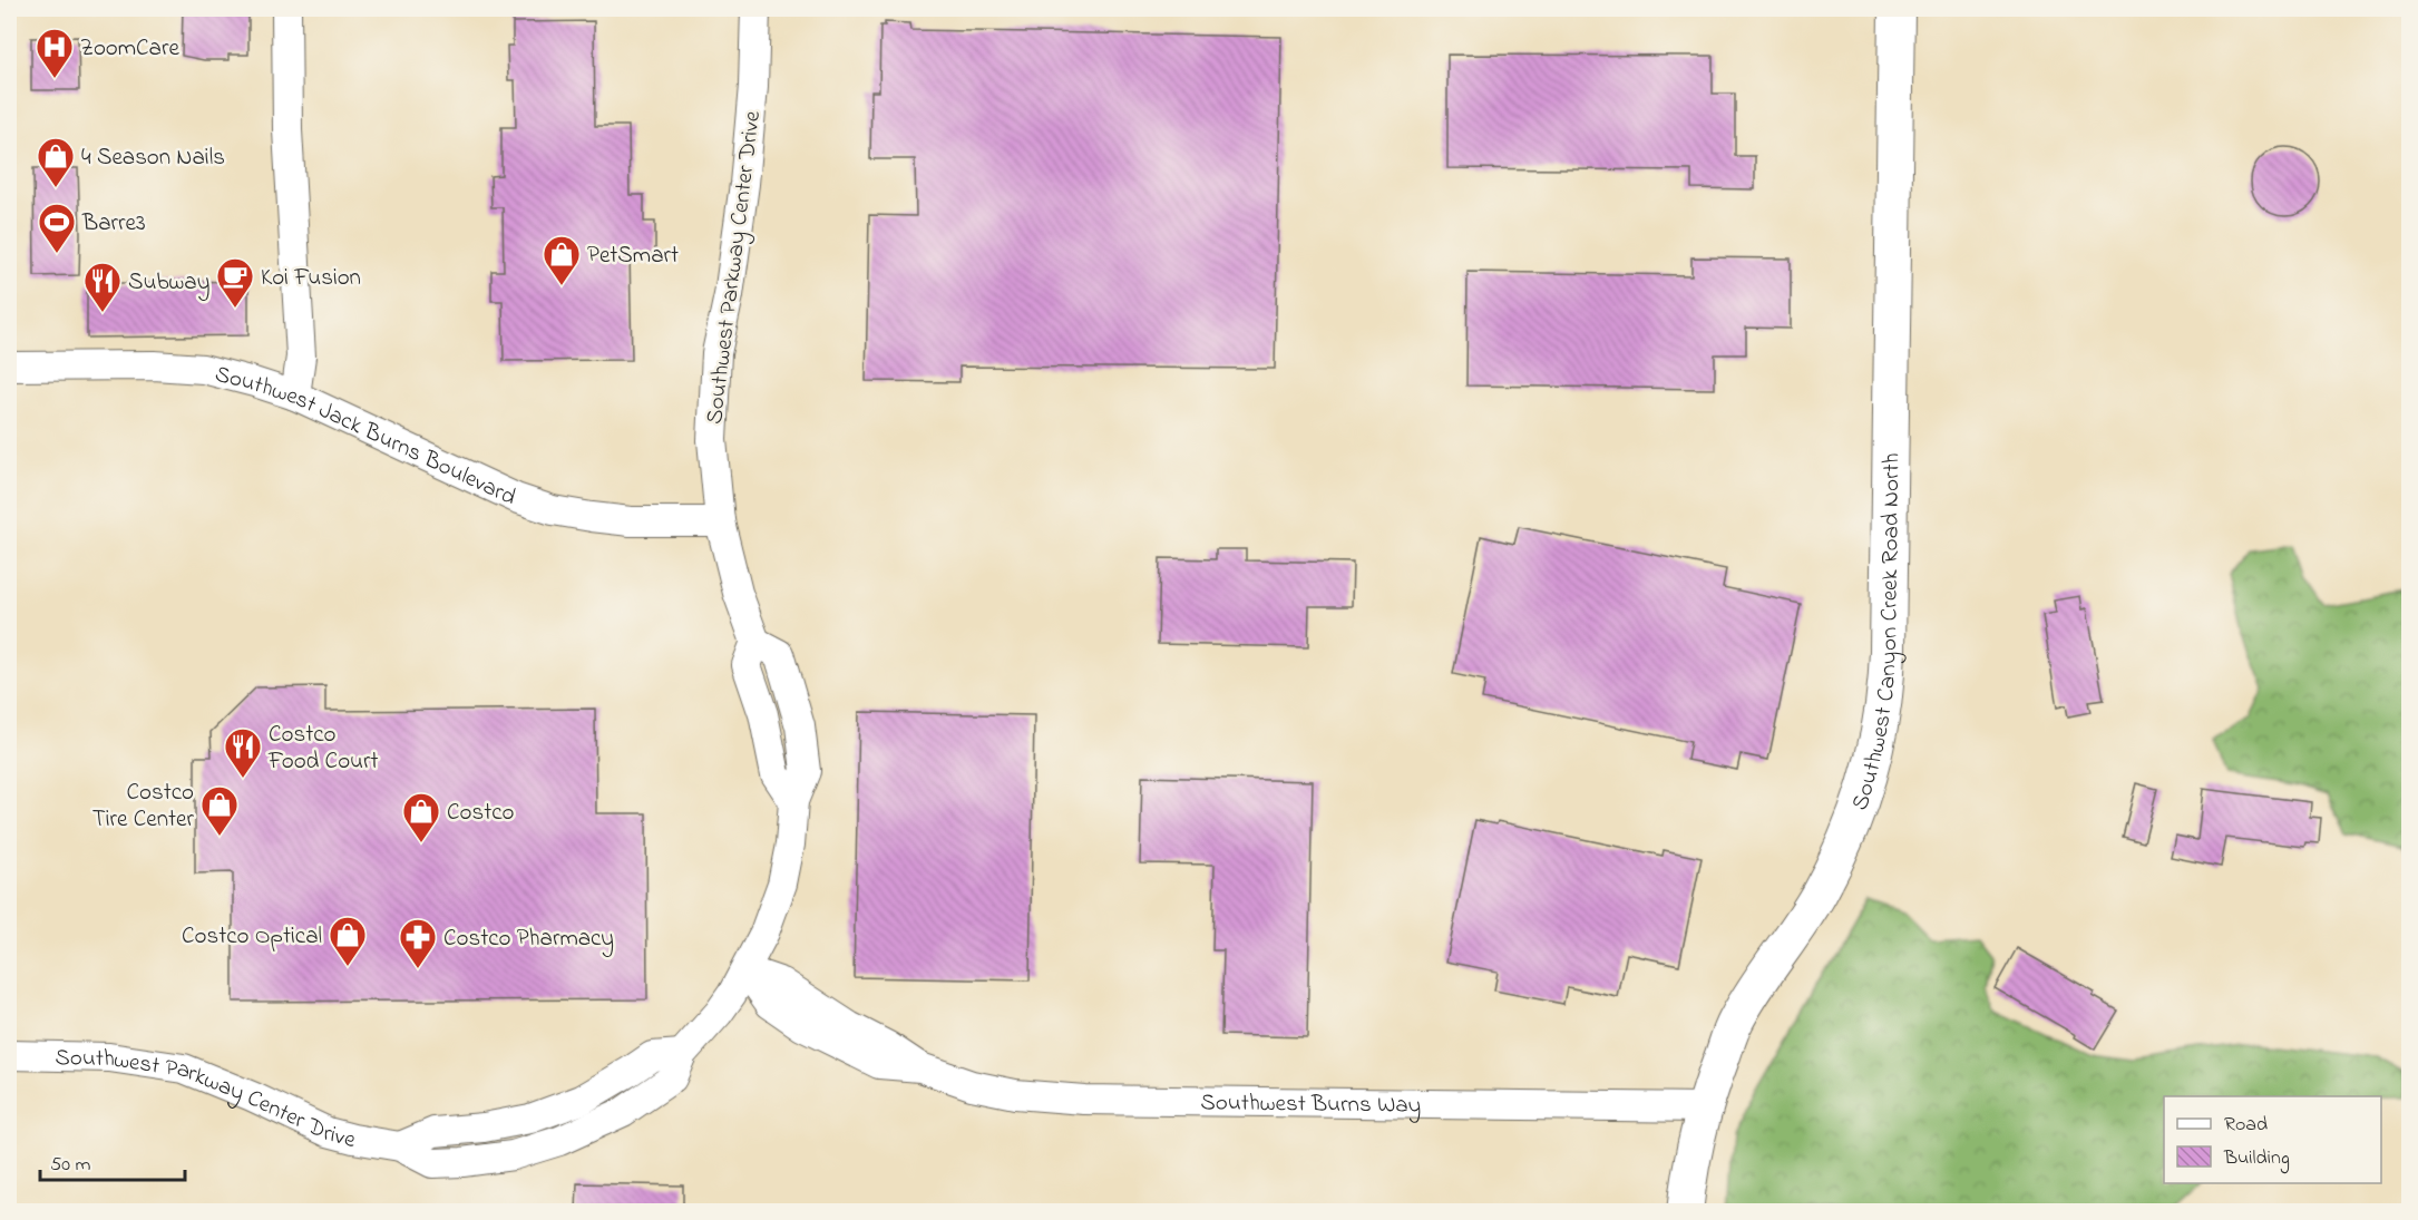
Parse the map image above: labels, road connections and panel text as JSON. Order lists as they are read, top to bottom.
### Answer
{
  "streets": {
    "main road": ["Southwest Canyon Creek Road North"],
    "street": ["Southwest Parkway Center Drive", "Southwest Jack Burns Boulevard", "Southwest Burns Way"]
  },
  "crossings": [
    ["Southwest Parkway Center Drive", "Southwest Jack Burns Boulevard"],
    ["Southwest Parkway Center Drive", "Southwest Burns Way"],
    ["Southwest Canyon Creek Road North", "Southwest Burns Way"]
  ],
  "places": {
    "hospital": ["ZoomCare"],
    "shop": [
      "4 Season Nails",
      "PetSmart",
      "Costco Tire Center",
      "Costco",
      "Costco Optical"
    ],
    "sports": ["Barre3"],
    "cafe": ["Koi Fusion"],
    "restaurant": ["Subway", "Costco Food Court"],
    "pharmacy": ["Costco Pharmacy"]
  },
  "legend": ["Road", "Building"],
  "scale_bar": "50 m"
}
